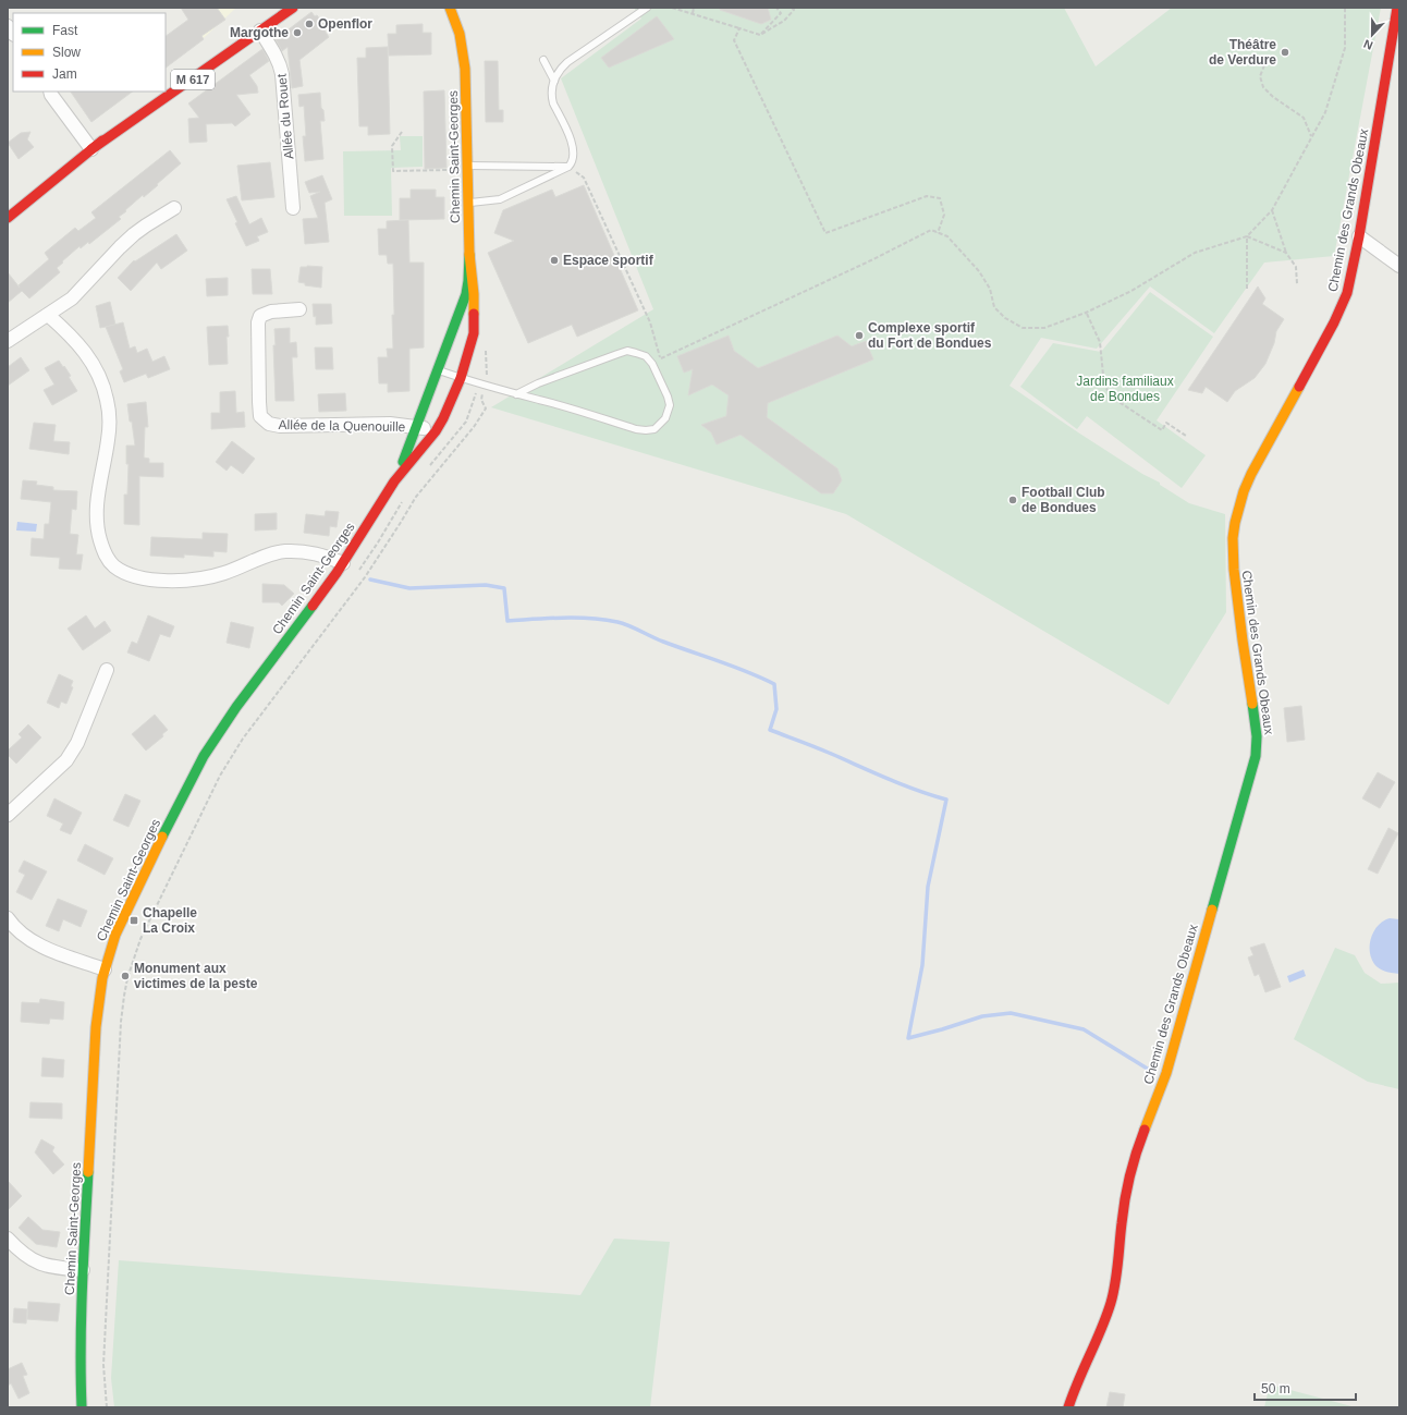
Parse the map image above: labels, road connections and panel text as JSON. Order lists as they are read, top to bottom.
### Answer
{
  "streets": {
    "street": [
      "M 617",
      "Allée du Rouet",
      "Chemin Saint-Georges",
      "Chemin des Grands Obeaux",
      "Allée de la Quenouille"
    ]
  },
  "crossings": [
    ["M 617", "Allée du Rouet"],
    ["Chemin Saint-Georges", "Allée de la Quenouille"]
  ],
  "parks": ["Jardins familiaux de Bondues"],
  "places": {
    "other": [
      "Openflor",
      "Margothe",
      "Théâtre de Verdure",
      "Espace sportif",
      "Complexe sportif du Fort de Bondues",
      "Football Club de Bondues",
      "Monument aux victimes de la peste"
    ],
    "transit": ["Chapelle La Croix"]
  },
  "legend": ["Fast", "Slow", "Jam"],
  "scale_bar": "50 m",
  "north": "bottom"
}
